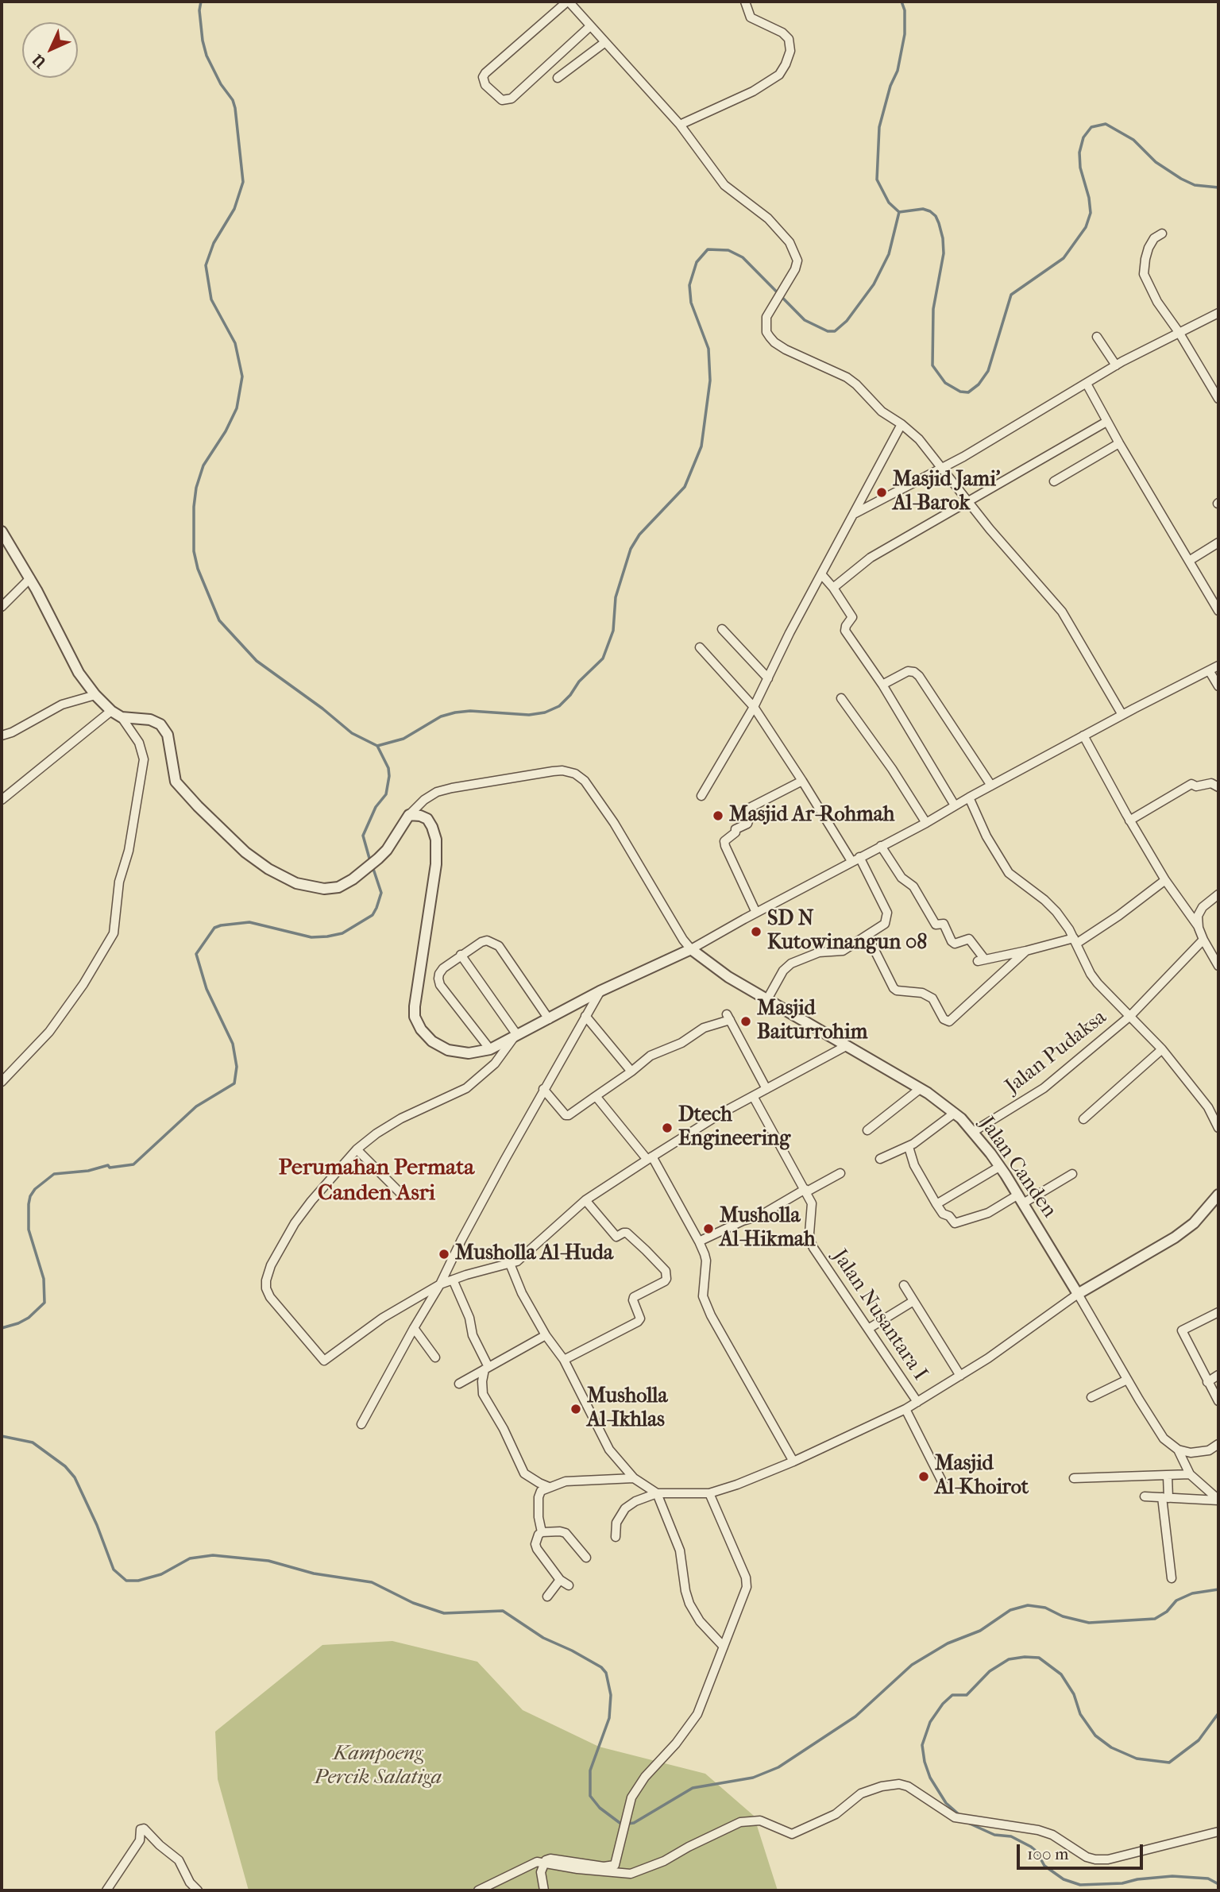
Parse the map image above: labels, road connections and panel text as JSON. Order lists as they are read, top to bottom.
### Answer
{
  "streets": {
    "street": ["Jalan Pudaksa", "Jalan Canden", "Jalan Nusantara I"]
  },
  "crossings": [
    ["Jalan Pudaksa", "Jalan Canden"]
  ],
  "districts": ["Perumahan Permata Canden Asri"],
  "parks": ["Kampoeng Percik Salatiga"],
  "places": [
    "Masjid Jami' Al-Barok",
    "Masjid Ar-Rohmah",
    "SD N Kutowinangun 08",
    "Masjid Baiturrohim",
    "Dtech Engineering",
    "Musholla Al-Hikmah",
    "Musholla Al-Huda",
    "Musholla Al-Ikhlas",
    "Masjid Al-Khoirot"
  ],
  "scale_bar": "100 m",
  "north": "bottom left"
}
